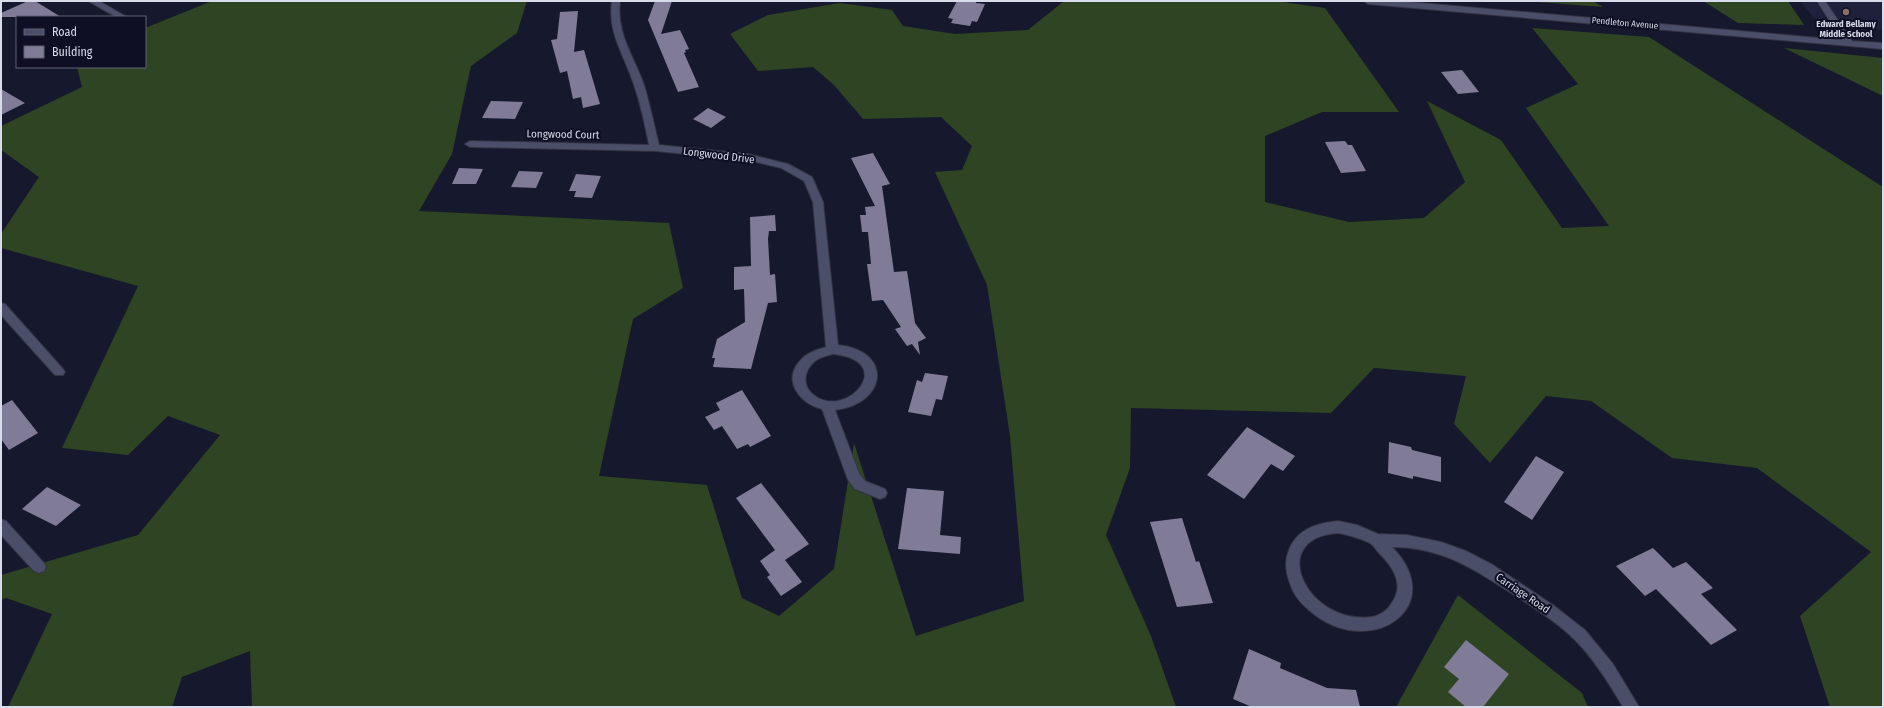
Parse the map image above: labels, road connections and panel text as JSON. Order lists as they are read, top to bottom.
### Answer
{
  "streets": {
    "street": [
      "Pendleton Avenue",
      "Longwood Court",
      "Longwood Drive",
      "Carriage Road"
    ]
  },
  "crossings": [
    ["Longwood Court", "Longwood Drive"]
  ],
  "places": ["Edward Bellamy Middle School"],
  "legend": ["Road", "Building"]
}
